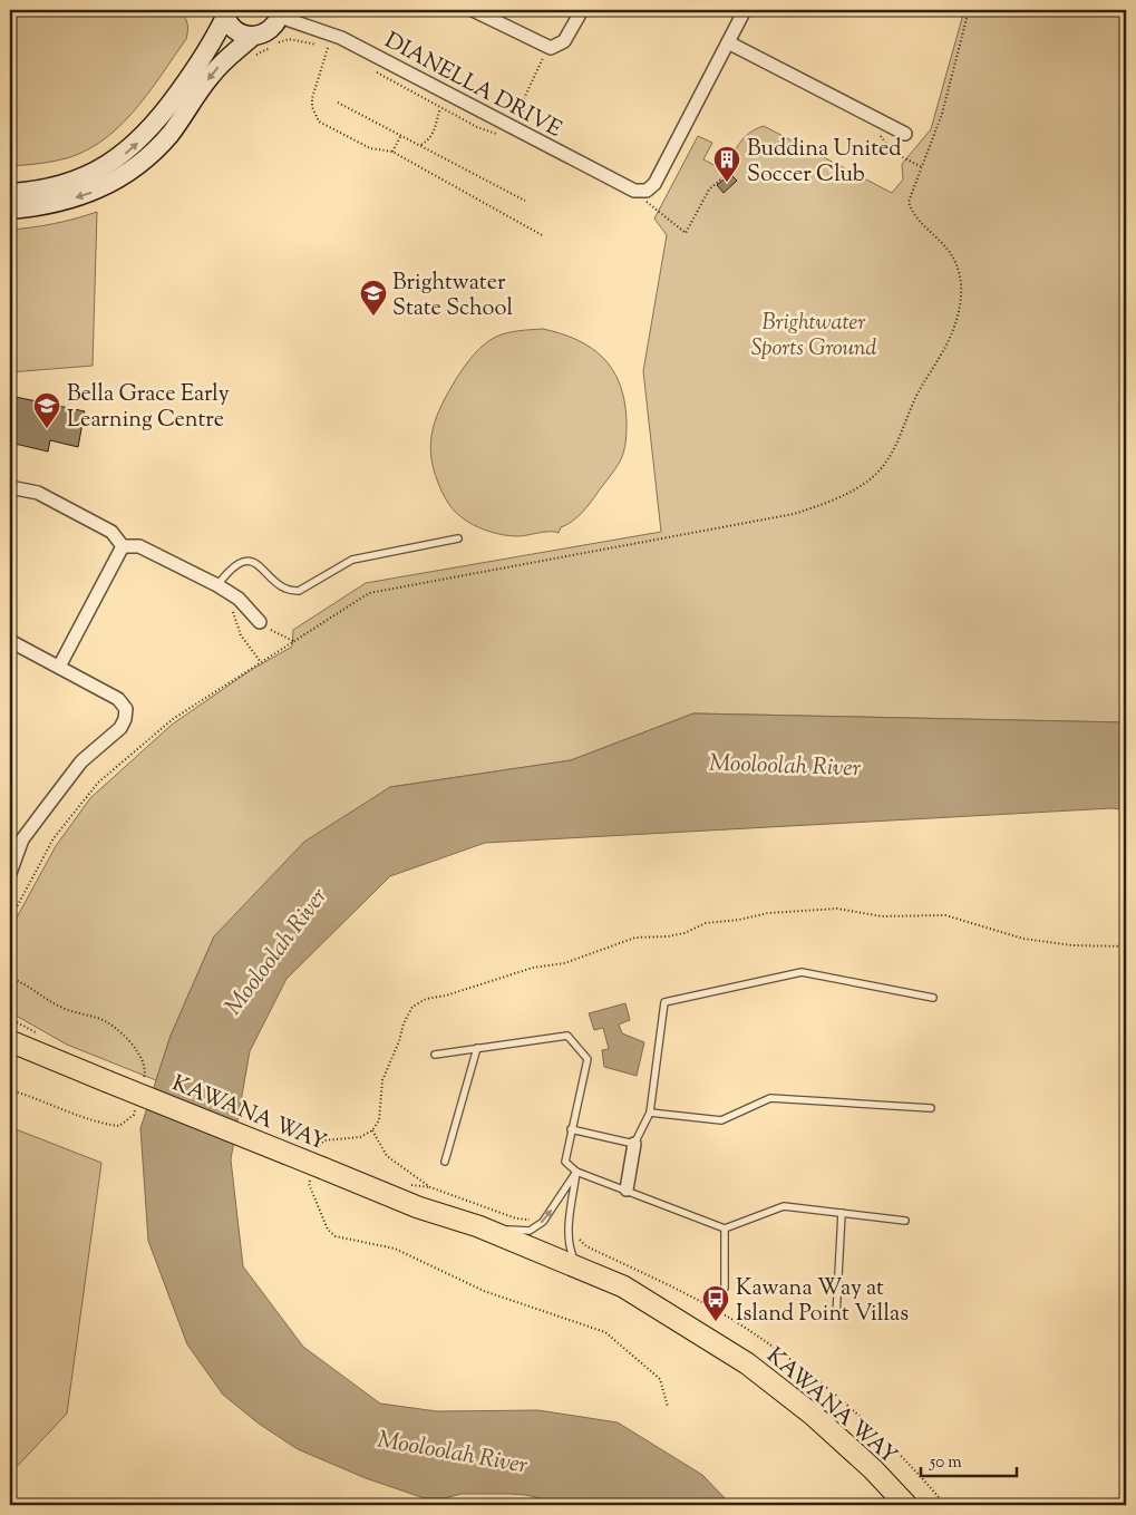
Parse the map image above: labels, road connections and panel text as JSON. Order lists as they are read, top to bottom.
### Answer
{
  "streets": {
    "main road": ["KAWANA WAY"],
    "street": ["DIANELLA DRIVE"]
  },
  "water": ["Mooloolah River"],
  "parks": ["Brightwater Sports Ground"],
  "places": {
    "building": ["Buddina United Soccer Club"],
    "school or university": ["Brightwater State School", "Bella Grace Early Learning Centre"],
    "bus stop": ["Kawana Way at Island Point Villas"]
  },
  "scale_bar": "50 m"
}
